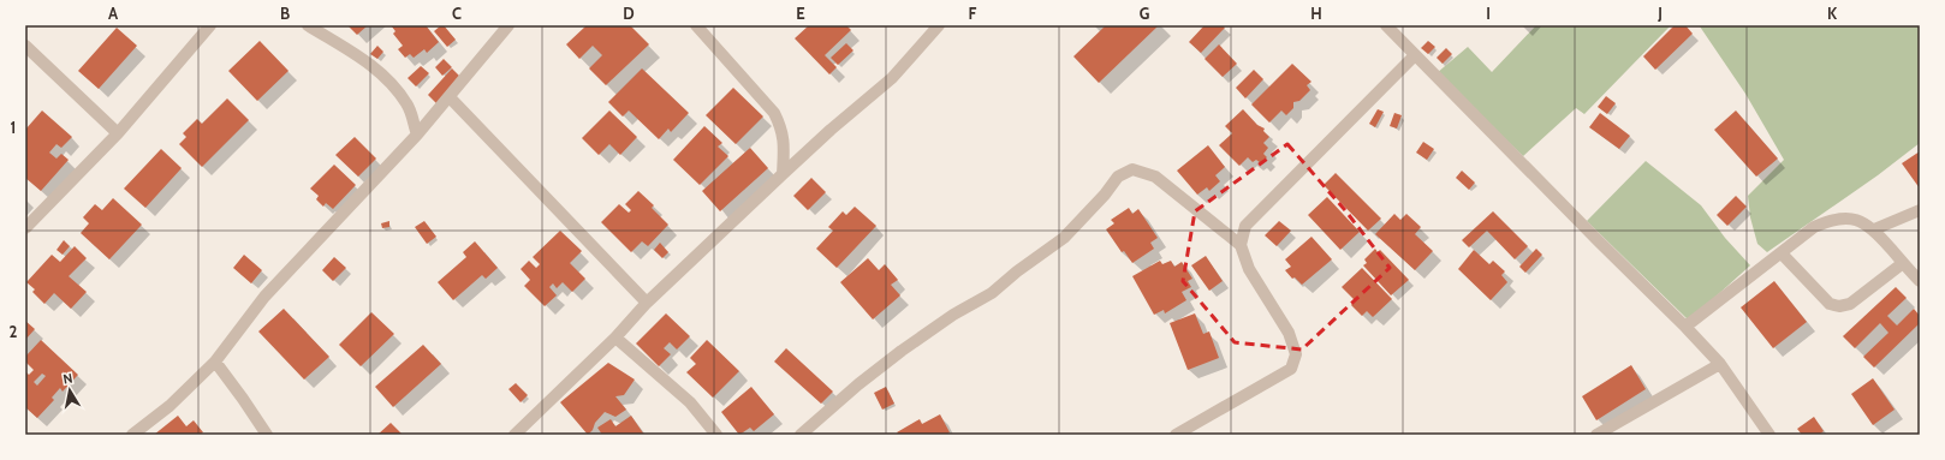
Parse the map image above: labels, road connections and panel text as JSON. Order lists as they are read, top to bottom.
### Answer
{
  "north": "top",
  "grid": {
    "columns": [
      "A",
      "B",
      "C",
      "D",
      "E",
      "F",
      "G",
      "H",
      "I",
      "J",
      "K"
    ],
    "rows": ["1", "2"]
  }
}
